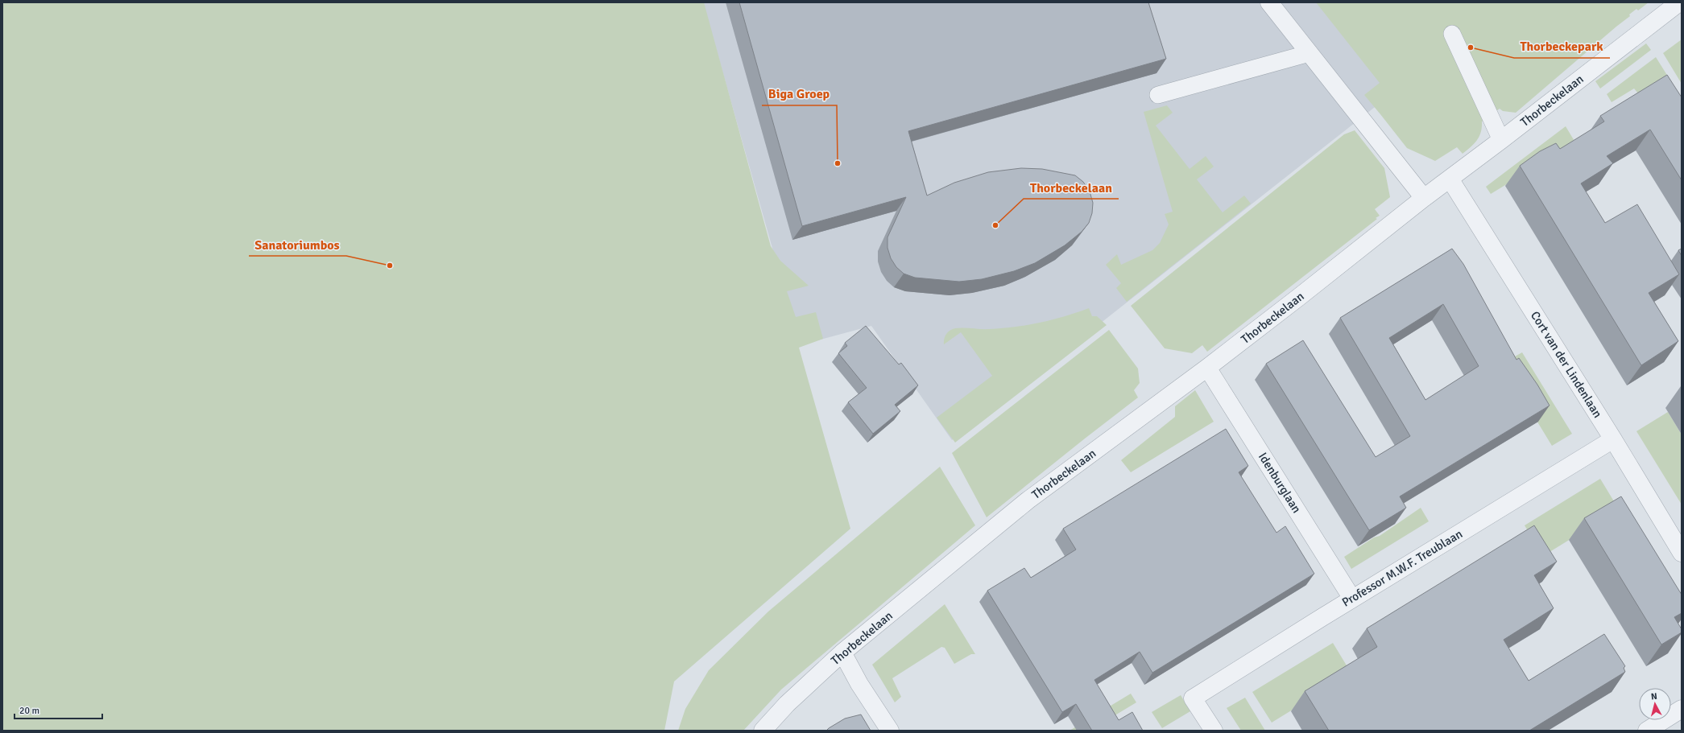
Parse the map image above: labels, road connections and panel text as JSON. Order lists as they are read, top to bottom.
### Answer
{
  "streets": {
    "street": [
      "Thorbeckelaan",
      "Cort van der Lindenlaan",
      "Idenburglaan",
      "Professor M.W.F. Treublaan"
    ]
  },
  "crossings": [
    ["Thorbeckelaan", "Cort van der Lindenlaan"],
    ["Thorbeckelaan", "Idenburglaan"],
    ["Cort van der Lindenlaan", "Professor M.W.F. Treublaan"],
    ["Idenburglaan", "Professor M.W.F. Treublaan"]
  ],
  "places": [
    "Thorbeckepark",
    "Biga Groep",
    "Thorbeckelaan",
    "Sanatoriumbos"
  ],
  "scale_bar": "20 m",
  "north": "top"
}
